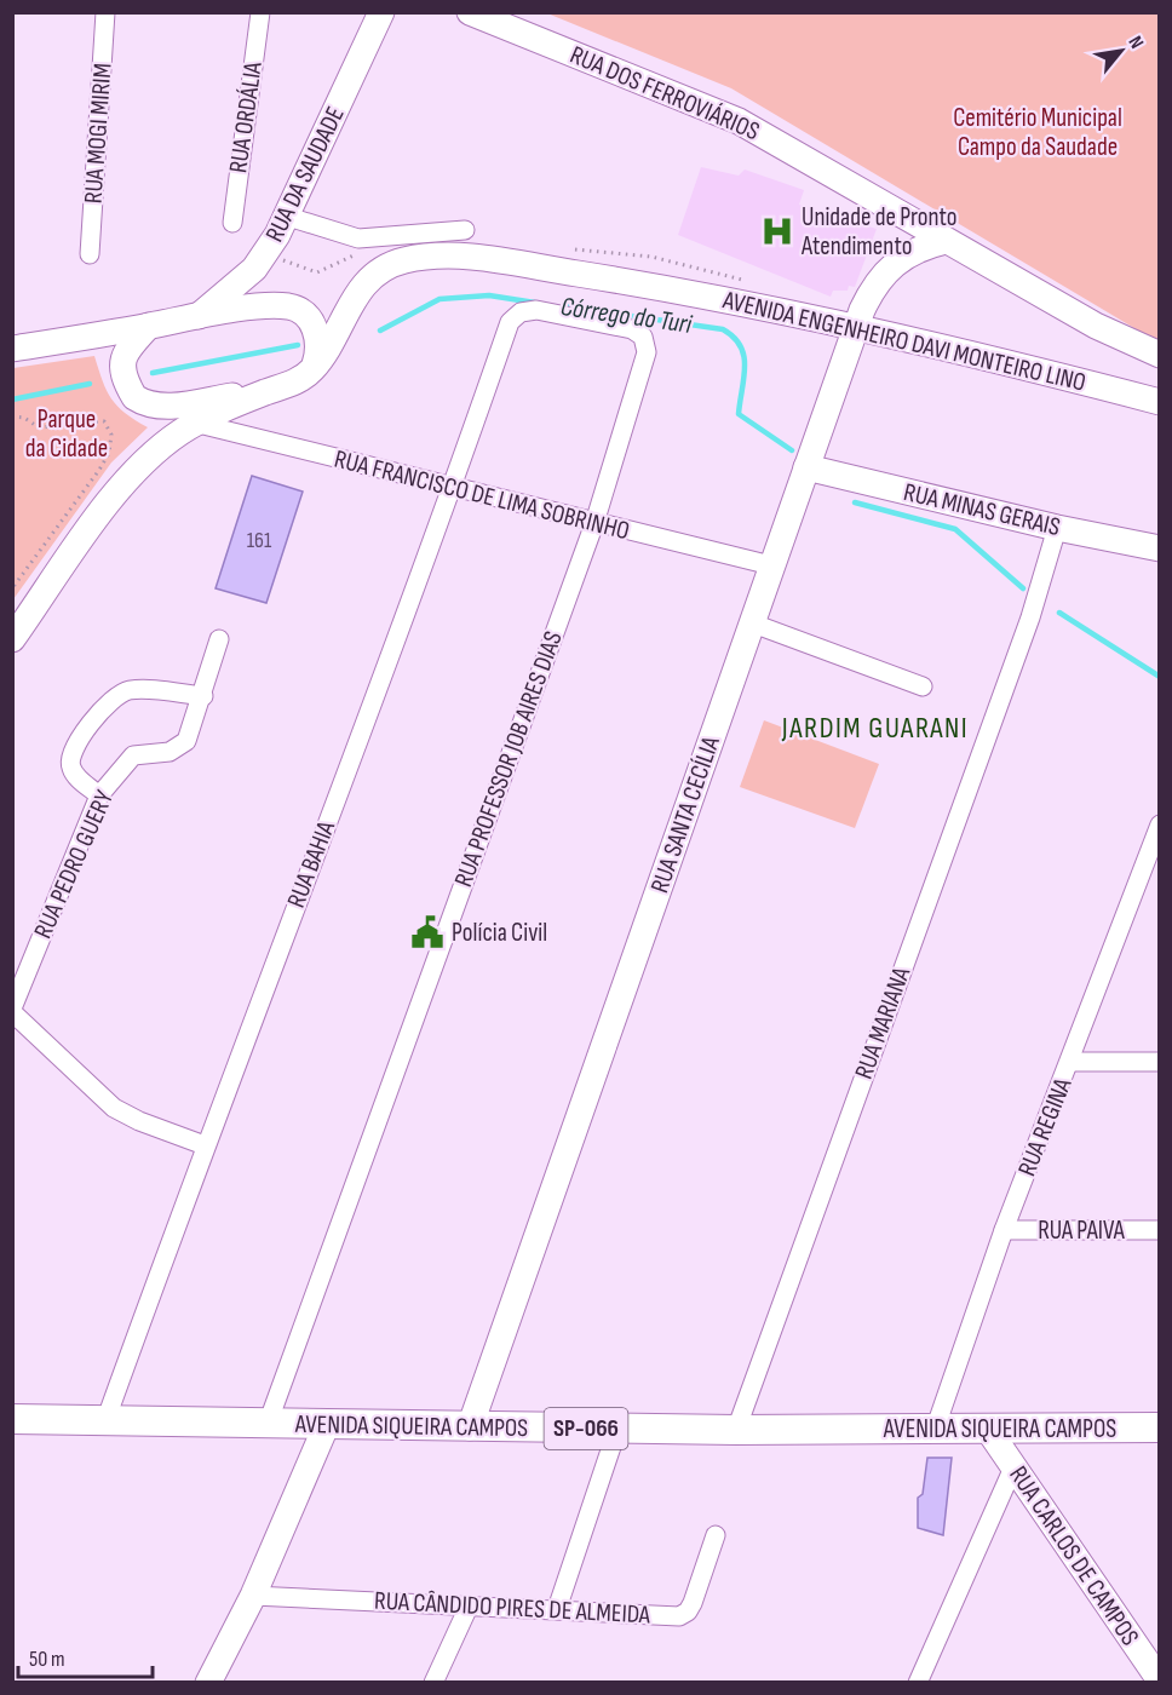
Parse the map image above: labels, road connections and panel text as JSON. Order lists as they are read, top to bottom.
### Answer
{
  "streets": {
    "main road": ["AVENIDA SIQUEIRA CAMPOS", "SP-066"],
    "street": [
      "RUA DOS FERROVIÁRIOS",
      "RUA ORDÁLIA",
      "RUA MOGI MIRIM",
      "RUA DA SAUDADE",
      "AVENIDA ENGENHEIRO DAVI MONTEIRO LINO",
      "RUA FRANCISCO DE LIMA SOBRINHO",
      "RUA MINAS GERAIS",
      "RUA PROFESSOR JOB AIRES DIAS",
      "RUA SANTA CECÍLIA",
      "RUA PEDRO GUERY",
      "RUA BAHIA",
      "RUA MARIANA",
      "RUA REGINA",
      "RUA PAIVA",
      "RUA CARLOS DE CAMPOS",
      "RUA CÂNDIDO PIRES DE ALMEIDA"
    ]
  },
  "crossings": [
    ["RUA DOS FERROVIÁRIOS", "RUA SANTA CECÍLIA"],
    ["AVENIDA ENGENHEIRO DAVI MONTEIRO LINO", "RUA FRANCISCO DE LIMA SOBRINHO"],
    ["AVENIDA ENGENHEIRO DAVI MONTEIRO LINO", "RUA SANTA CECÍLIA"],
    ["RUA FRANCISCO DE LIMA SOBRINHO", "RUA PROFESSOR JOB AIRES DIAS"],
    ["RUA FRANCISCO DE LIMA SOBRINHO", "RUA SANTA CECÍLIA"],
    ["RUA FRANCISCO DE LIMA SOBRINHO", "RUA BAHIA"],
    ["RUA MINAS GERAIS", "RUA SANTA CECÍLIA"],
    ["RUA MINAS GERAIS", "RUA MARIANA"],
    ["RUA PROFESSOR JOB AIRES DIAS", "RUA BAHIA"],
    ["RUA PROFESSOR JOB AIRES DIAS", "AVENIDA SIQUEIRA CAMPOS"],
    ["RUA SANTA CECÍLIA", "AVENIDA SIQUEIRA CAMPOS"],
    ["RUA BAHIA", "AVENIDA SIQUEIRA CAMPOS"],
    ["RUA MARIANA", "AVENIDA SIQUEIRA CAMPOS"],
    ["RUA REGINA", "RUA PAIVA"],
    ["RUA REGINA", "AVENIDA SIQUEIRA CAMPOS"],
    ["AVENIDA SIQUEIRA CAMPOS", "RUA CARLOS DE CAMPOS"]
  ],
  "districts": ["JARDIM GUARANI"],
  "water": ["Córrego do Turi"],
  "parks": ["Cemitério Municipal Campo da Saudade", "Parque da Cidade"],
  "places": {
    "hospital": ["Unidade de Pronto Atendimento"],
    "public building": ["Polícia Civil"]
  },
  "house_numbers": ["161"],
  "scale_bar": "50 m",
  "north": "top right"
}
